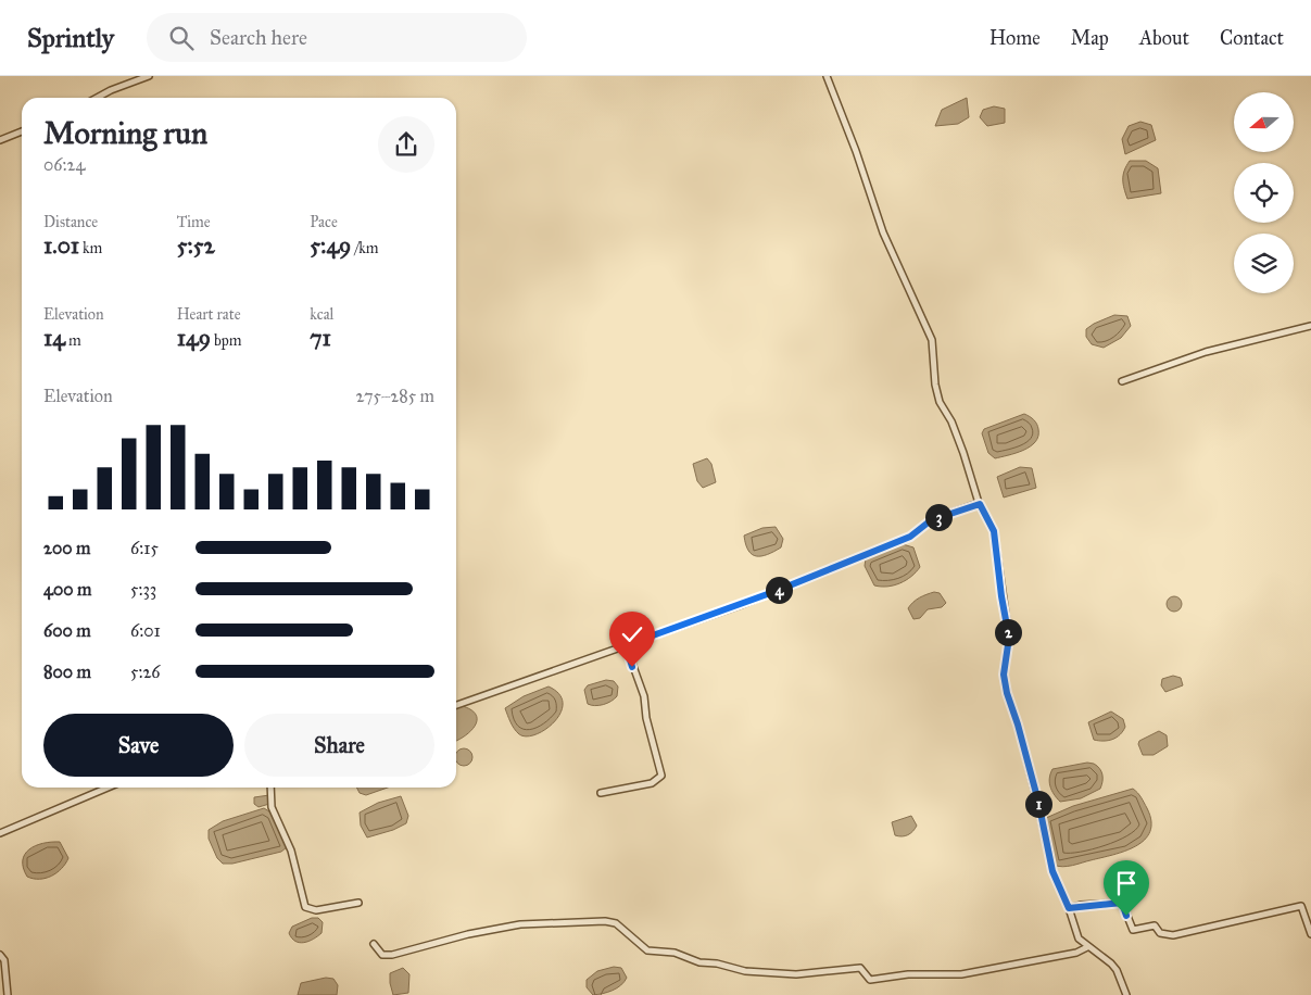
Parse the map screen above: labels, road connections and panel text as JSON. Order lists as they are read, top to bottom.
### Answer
{
  "north": "left",
  "page": {
    "header": "Sprintly",
    "search": "Search here",
    "nav": [
      "Home",
      "Map",
      "About",
      "Contact"
    ],
    "heading": ["Morning run", "06:24"],
    "stats": [
      ["Distance", "1.01 km"],
      ["Time", "5:52"],
      ["Pace", "5:49 /km"],
      ["Elevation", "14 m"],
      ["Heart rate", "149 bpm"],
      ["kcal", "71"]
    ],
    "chart": ["Elevation", "275–285 m"],
    "pins": [
      "3",
      "4",
      "2",
      "1"
    ],
    "list": [
      {
        "name": "200 m",
        "note": "6:15"
      },
      {
        "name": "400 m",
        "note": "5:33"
      },
      {
        "name": "600 m",
        "note": "6:01"
      },
      {
        "name": "800 m",
        "note": "5:26"
      }
    ],
    "buttons": ["Save", "Share"]
  }
}
